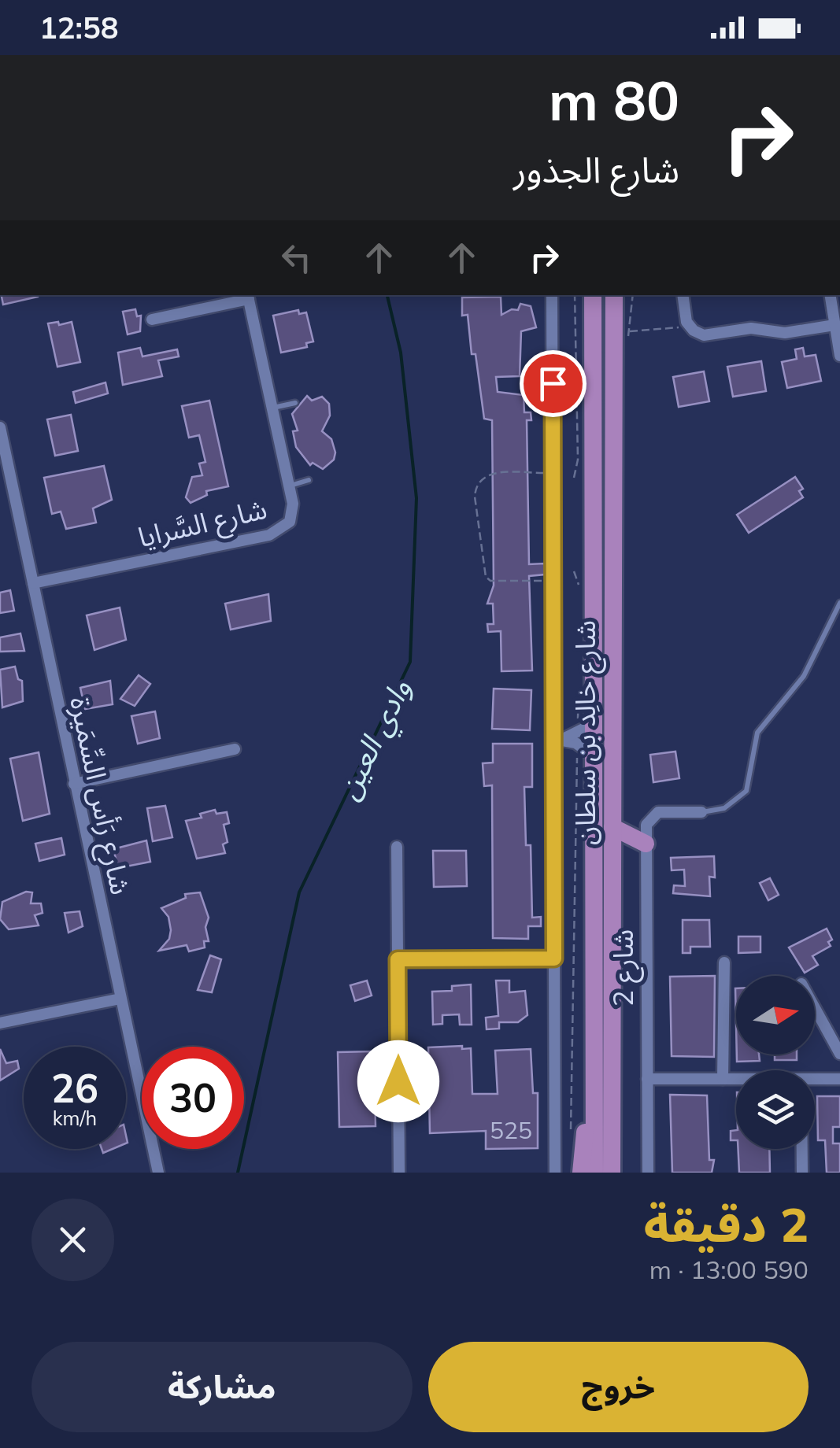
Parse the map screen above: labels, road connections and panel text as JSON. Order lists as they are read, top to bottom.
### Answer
{
  "streets": {
    "main road": ["شارع خالِد بن سلطان"],
    "street": ["شارع السَّرايا", "شارع رَأس السِّمَيرة", "شارع 2"]
  },
  "crossings": [
    ["شارع السَّرايا", "شارع رَأس السِّمَيرة"]
  ],
  "water": ["وادي العين"],
  "house_numbers": ["525"],
  "north": "right",
  "page": {
    "status": "12:58",
    "turn": ["80 m", "شارع الجذور"],
    "speed": "26 km/h",
    "limit": "30",
    "heading": ["2 دقيقة", "590 m · 13:00"],
    "buttons": ["خروج", "مشاركة"]
  }
}
